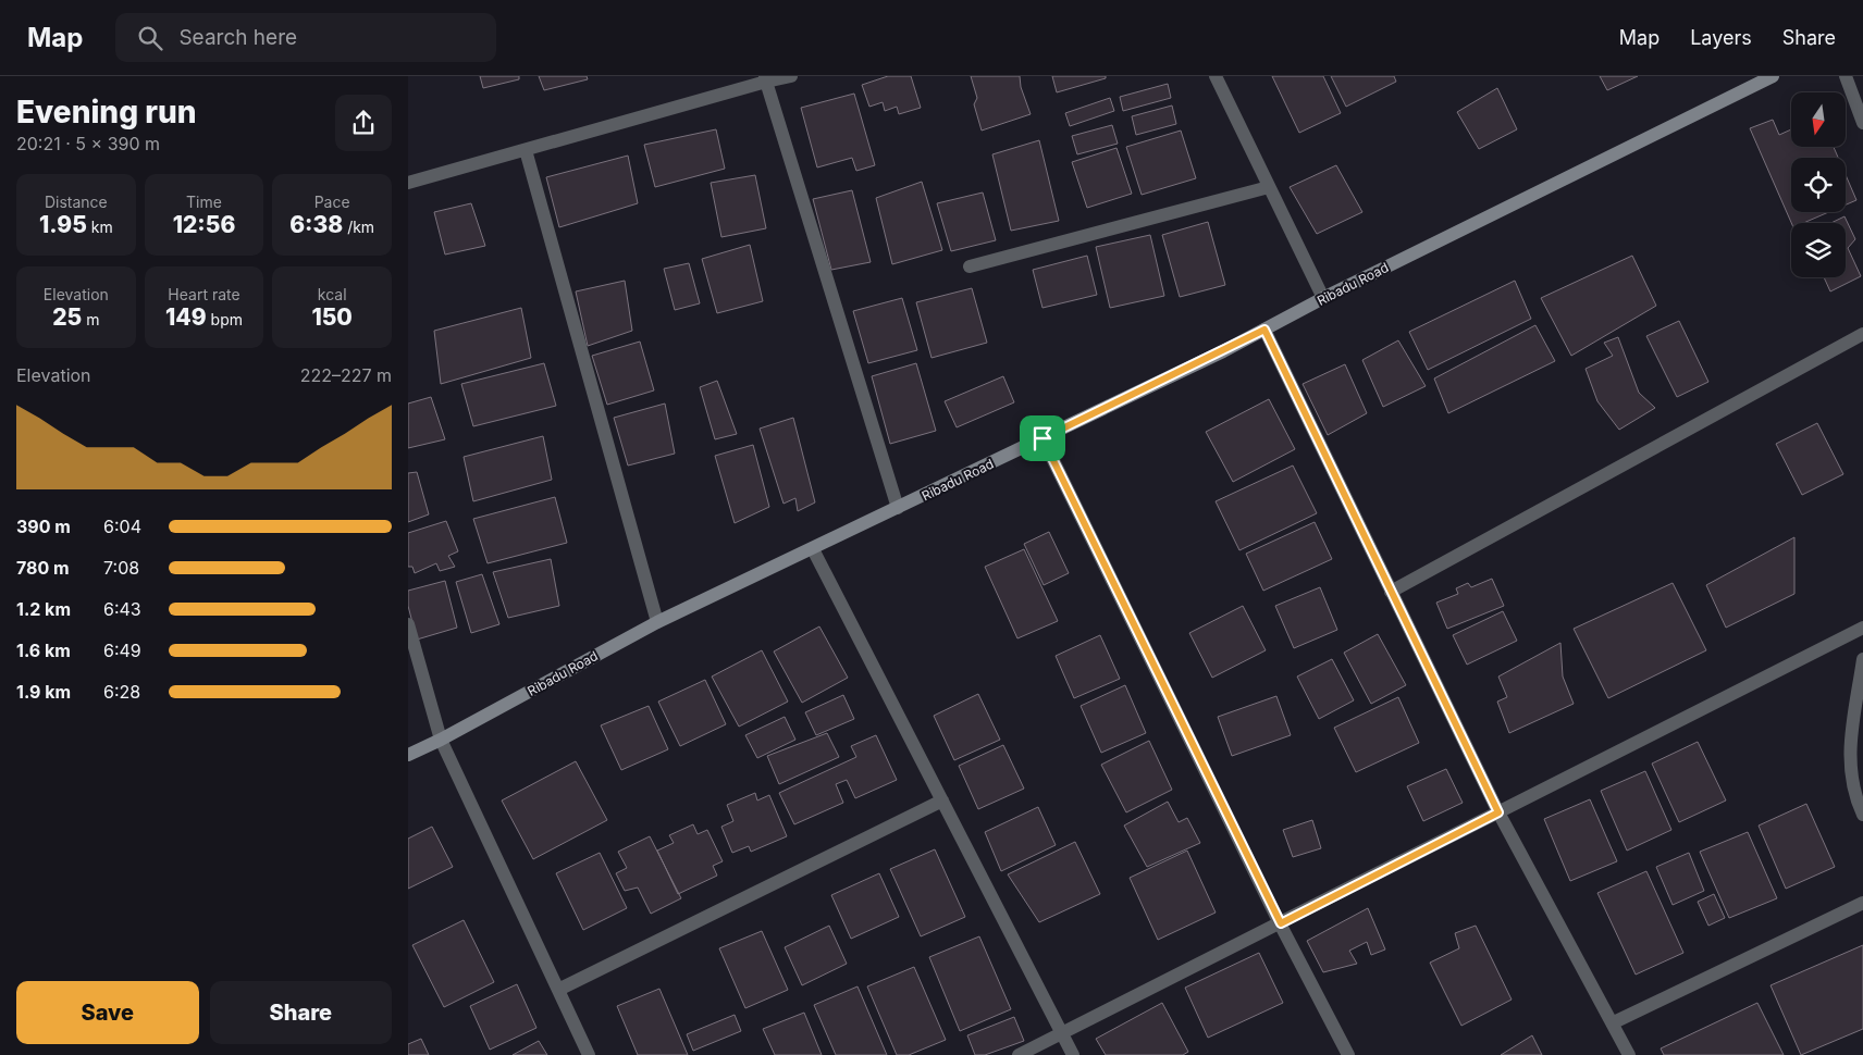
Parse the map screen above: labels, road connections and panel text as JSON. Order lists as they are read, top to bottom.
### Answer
{
  "streets": {
    "street": ["Ribadu Road"]
  },
  "north": "bottom",
  "page": {
    "header": "Map",
    "search": "Search here",
    "nav": ["Map", "Layers", "Share"],
    "heading": ["Evening run", "20:21 · 5 × 390 m"],
    "stats": [
      ["Distance", "1.95 km"],
      ["Time", "12:56"],
      ["Pace", "6:38 /km"],
      ["Elevation", "25 m"],
      ["Heart rate", "149 bpm"],
      ["kcal", "150"]
    ],
    "chart": ["Elevation", "222–227 m"],
    "list": [
      {
        "name": "390 m",
        "note": "6:04"
      },
      {
        "name": "780 m",
        "note": "7:08"
      },
      {
        "name": "1.2 km",
        "note": "6:43"
      },
      {
        "name": "1.6 km",
        "note": "6:49"
      },
      {
        "name": "1.9 km",
        "note": "6:28"
      }
    ],
    "buttons": ["Save", "Share"]
  }
}
